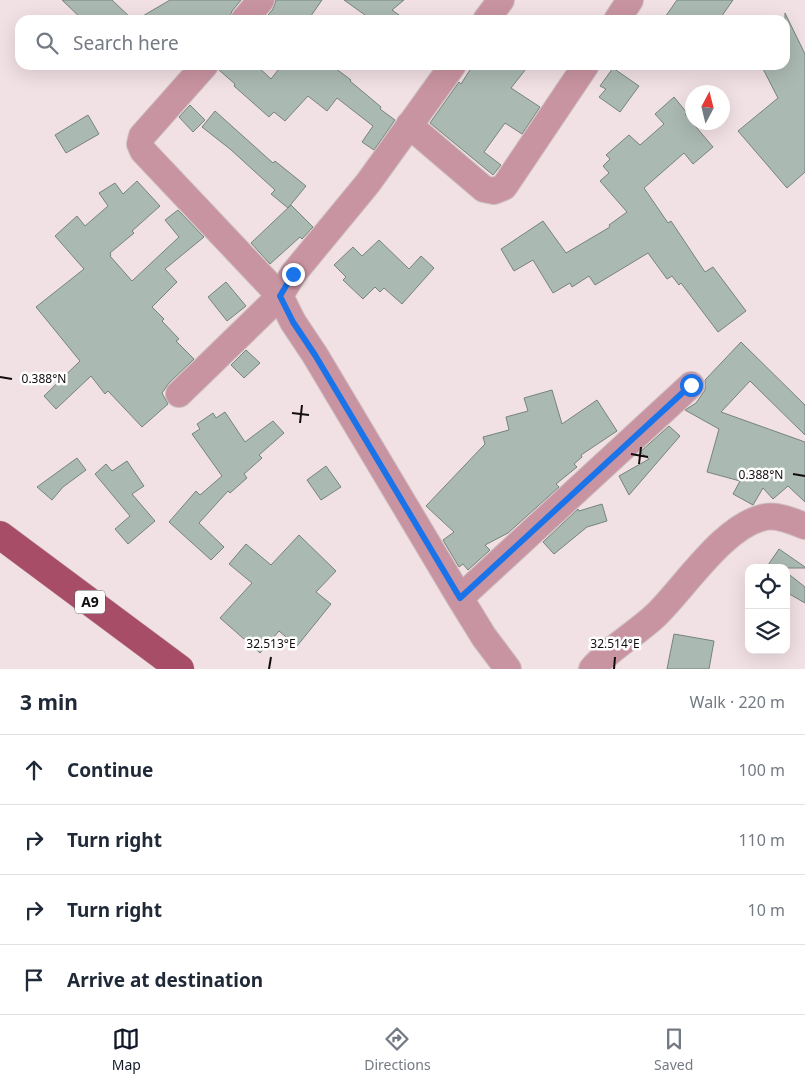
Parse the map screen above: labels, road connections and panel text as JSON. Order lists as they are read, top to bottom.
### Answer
{
  "streets": {
    "main road": ["A9"]
  },
  "north": "top",
  "page": {
    "search": "Search here",
    "heading": ["3 min", "Walk · 220 m"],
    "list": [
      ["Continue", "100 m"],
      ["Turn right", "110 m"],
      ["Turn right", "10 m"],
      "Arrive at destination"
    ],
    "nav": ["Map", "Directions", "Saved"]
  },
  "coordinates": ["0.388°N", "32.513°E", "32.514°E"]
}
